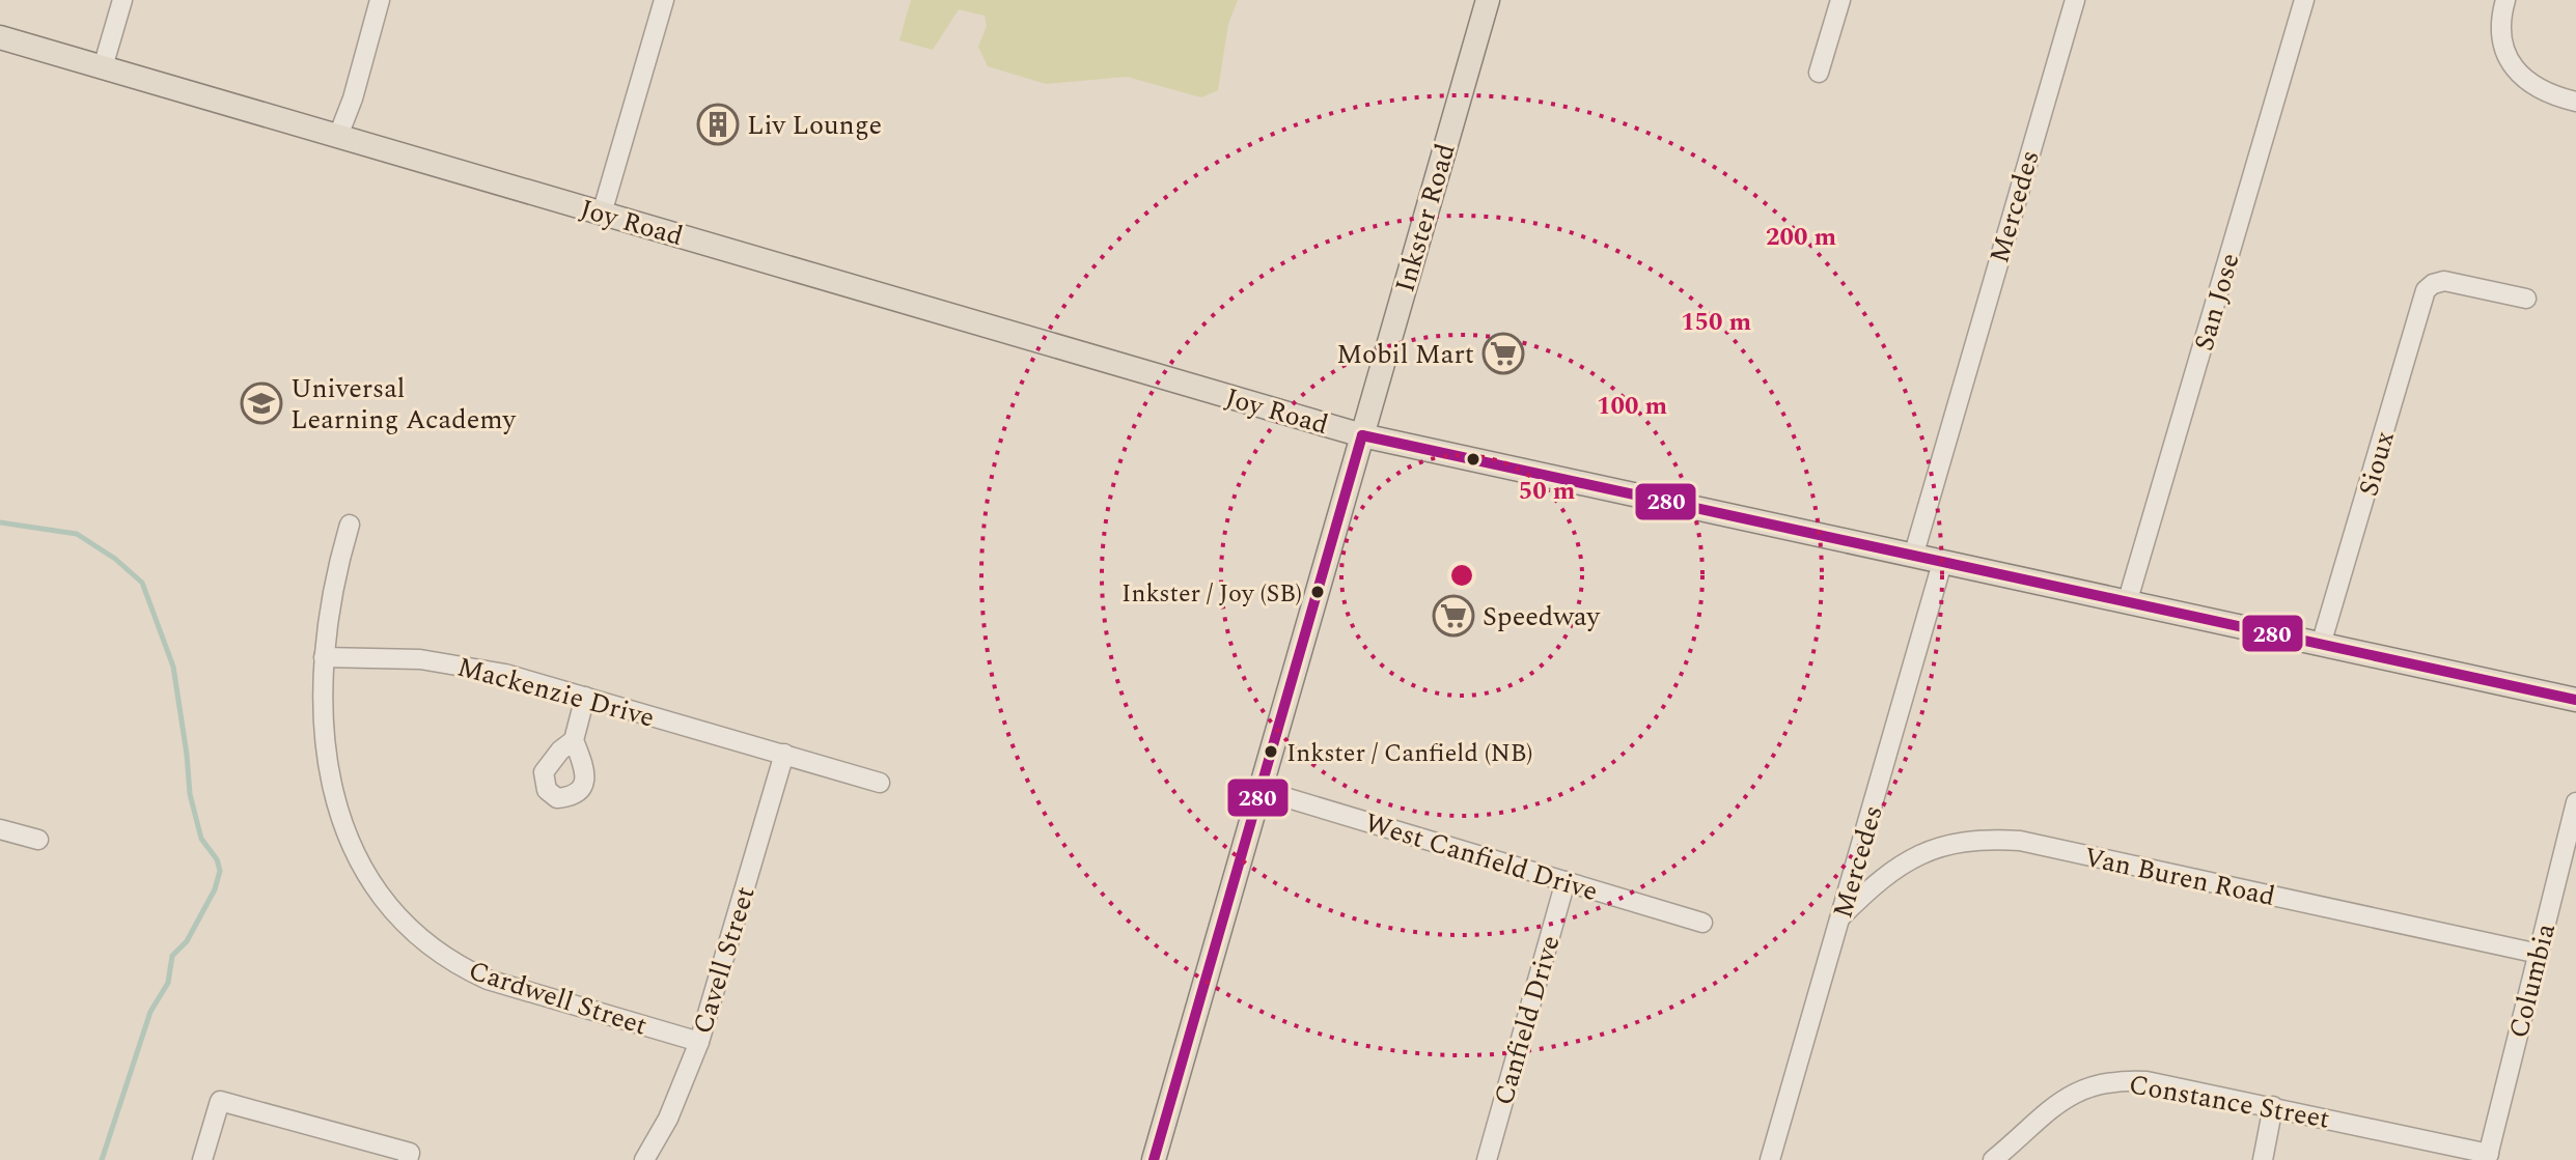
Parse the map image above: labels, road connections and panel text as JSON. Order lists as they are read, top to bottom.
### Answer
{
  "streets": {
    "main road": ["Inkster Road", "Joy Road"],
    "street": [
      "Mercedes",
      "San Jose",
      "Sioux",
      "Mackenzie Drive",
      "West Canfield Drive",
      "Van Buren Road",
      "Cavell Street",
      "Columbia",
      "Cardwell Street",
      "Canfield Drive",
      "Constance Street"
    ]
  },
  "crossings": [
    ["Mercedes", "Joy Road"],
    ["Mercedes", "Van Buren Road"],
    ["Inkster Road", "Joy Road"],
    ["Inkster Road", "West Canfield Drive"],
    ["Joy Road", "San Jose"],
    ["Joy Road", "Sioux"],
    ["Mackenzie Drive", "Cavell Street"],
    ["Mackenzie Drive", "Cardwell Street"],
    ["West Canfield Drive", "Canfield Drive"],
    ["Van Buren Road", "Columbia"],
    ["Cavell Street", "Cardwell Street"],
    ["Columbia", "Constance Street"]
  ],
  "places": {
    "building": ["Liv Lounge"],
    "supermarket": ["Mobil Mart", "Speedway"],
    "school or university": ["Universal Learning Academy"],
    "other": ["Inkster / Joy (SB)", "Inkster / Canfield (NB)"]
  },
  "lines": ["transit line 280"],
  "rings": [
    "200 m",
    "150 m",
    "100 m",
    "50 m"
  ]
}
